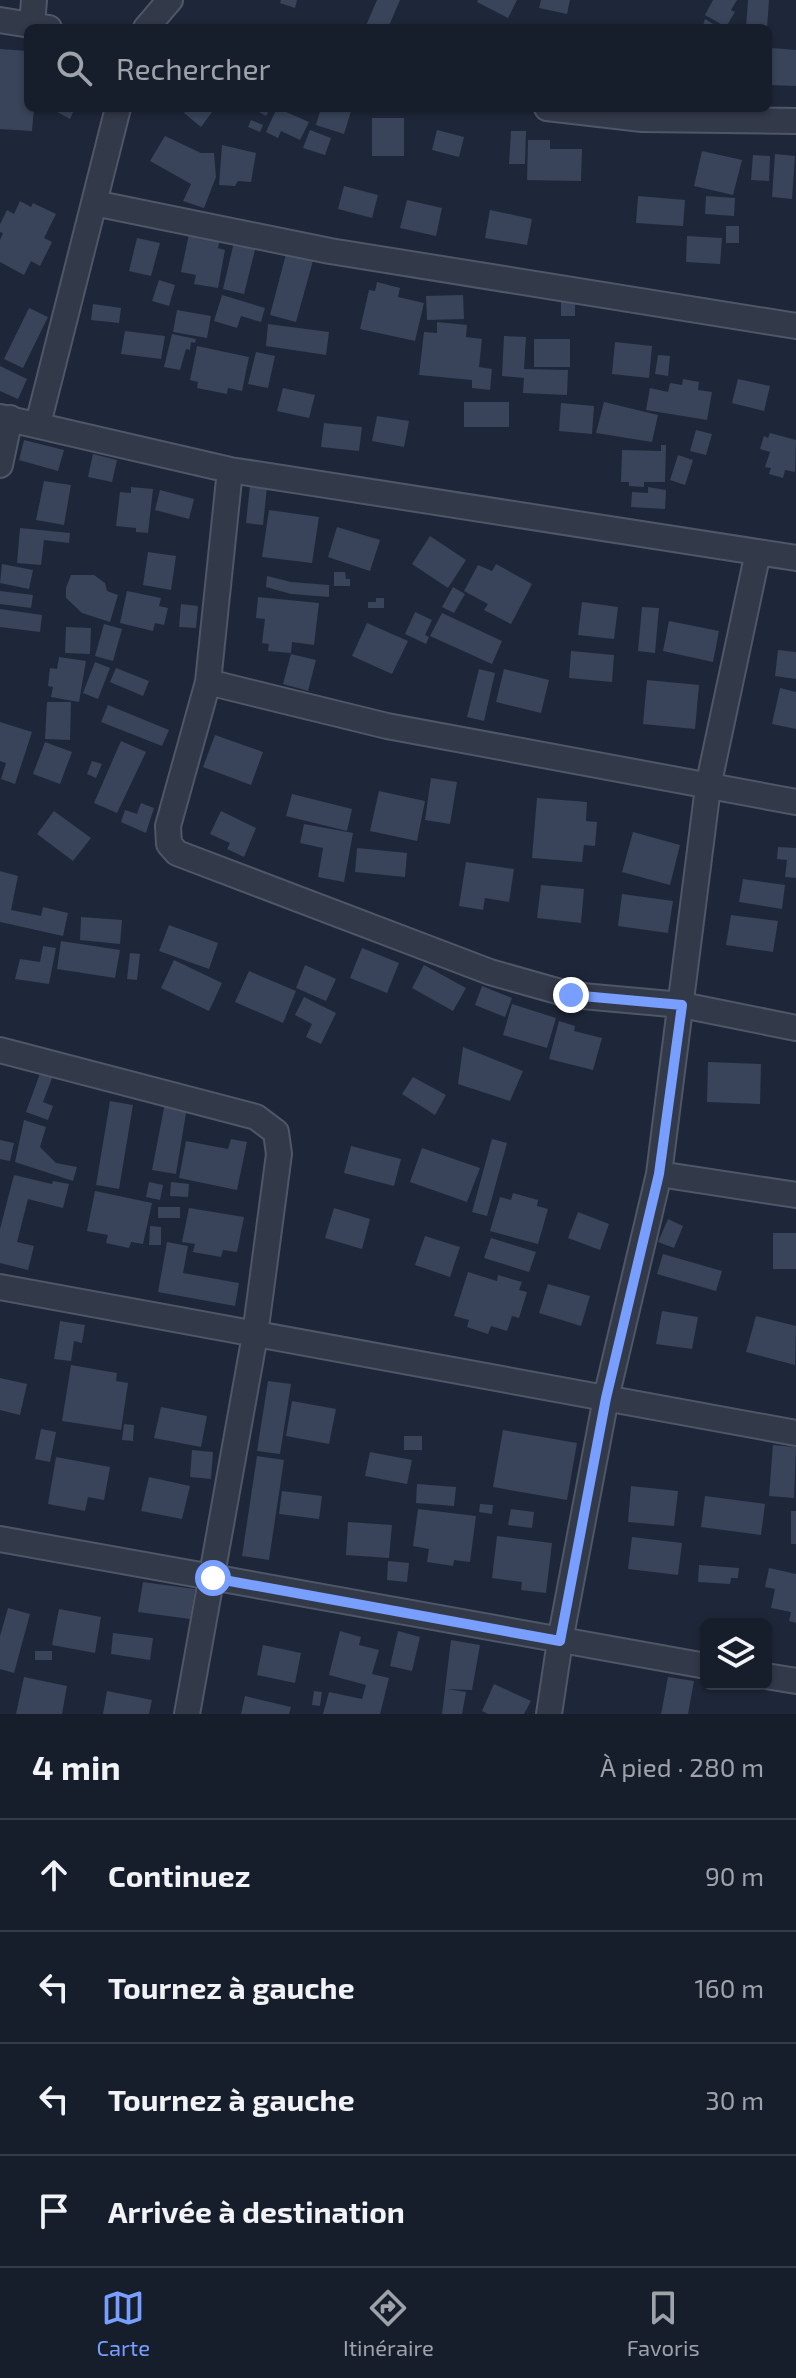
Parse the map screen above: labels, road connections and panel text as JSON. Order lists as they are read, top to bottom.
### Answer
{
  "page": {
    "search": "Rechercher",
    "heading": ["4 min", "À pied · 280 m"],
    "list": [
      ["Continuez", "90 m"],
      ["Tournez à gauche", "160 m"],
      ["Tournez à gauche", "30 m"],
      "Arrivée à destination"
    ],
    "nav": ["Carte", "Itinéraire", "Favoris"]
  }
}
